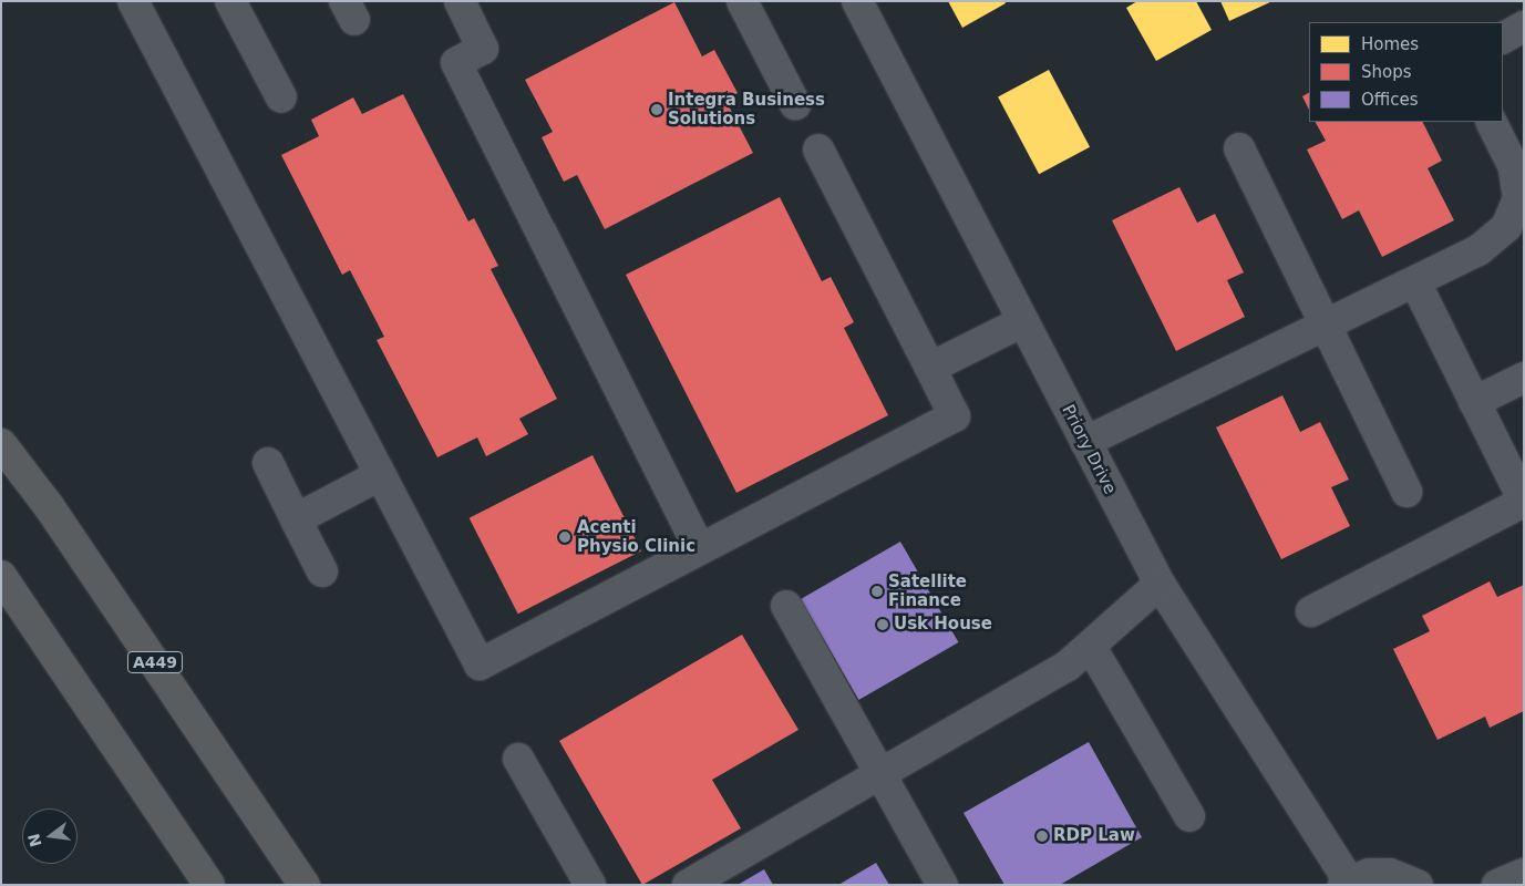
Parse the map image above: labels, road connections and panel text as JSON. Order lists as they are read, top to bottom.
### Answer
{
  "streets": {
    "highway": ["A449"],
    "street": ["Priory Drive"]
  },
  "places": [
    "Integra Business Solutions",
    "Acenti Physio Clinic",
    "Satellite Finance",
    "Usk House",
    "RDP Law"
  ],
  "legend": ["Homes", "Shops", "Offices"],
  "north": "left"
}
